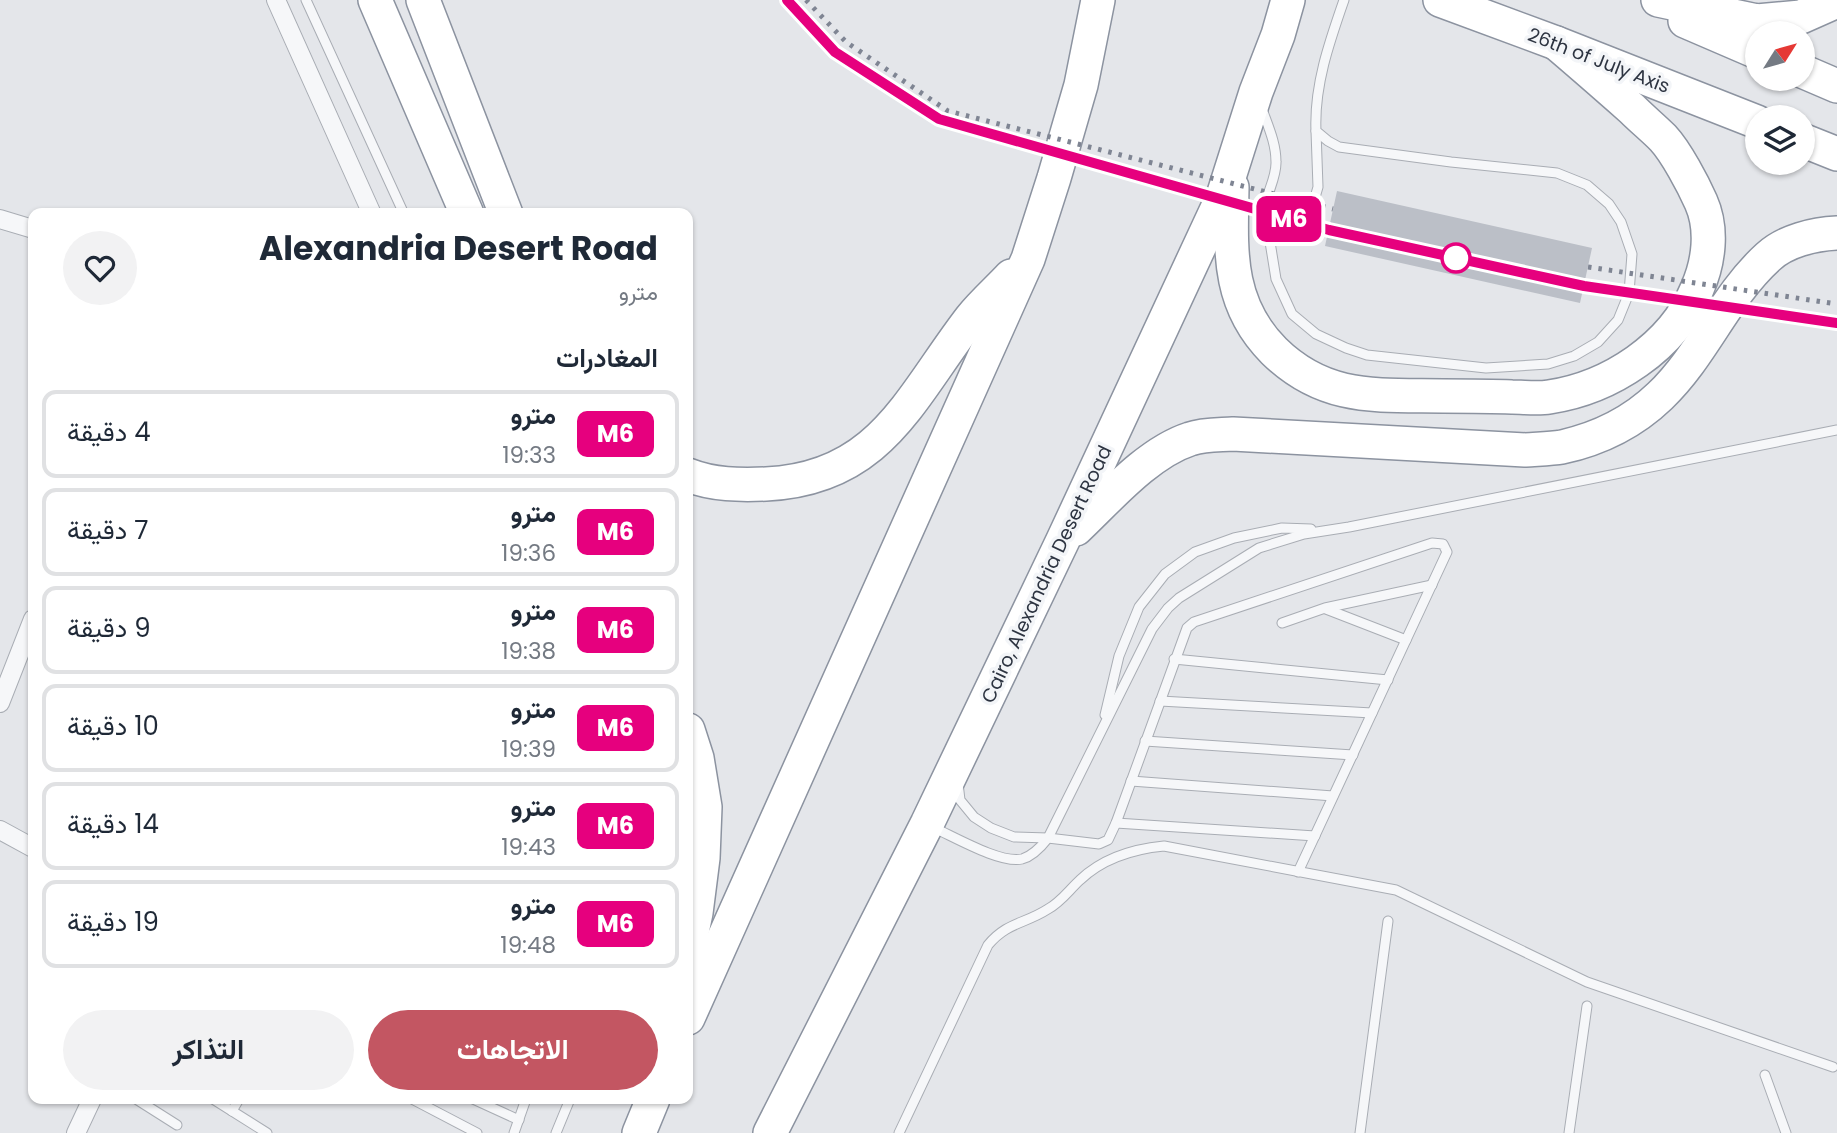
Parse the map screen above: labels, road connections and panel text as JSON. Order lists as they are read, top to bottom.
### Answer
{
  "streets": {
    "highway": ["26th of July Axis", "Cairo, Alexandria Desert Road"]
  },
  "lines": ["metro line M6"],
  "north": "top right",
  "page": {
    "on_map": "M6",
    "heading": [
      ["Alexandria Desert Road", "مترو"],
      "المغادرات"
    ],
    "list": [
      {
        "mark": "M6",
        "name": "مترو",
        "note": "19:33",
        "value": "4 دقيقة"
      },
      {
        "mark": "M6",
        "name": "مترو",
        "note": "19:36",
        "value": "7 دقيقة"
      },
      {
        "mark": "M6",
        "name": "مترو",
        "note": "19:38",
        "value": "9 دقيقة"
      },
      {
        "mark": "M6",
        "name": "مترو",
        "note": "19:39",
        "value": "10 دقيقة"
      },
      {
        "mark": "M6",
        "name": "مترو",
        "note": "19:43",
        "value": "14 دقيقة"
      },
      {
        "mark": "M6",
        "name": "مترو",
        "note": "19:48",
        "value": "19 دقيقة"
      }
    ],
    "buttons": ["الاتجاهات", "التذاكر"]
  }
}
